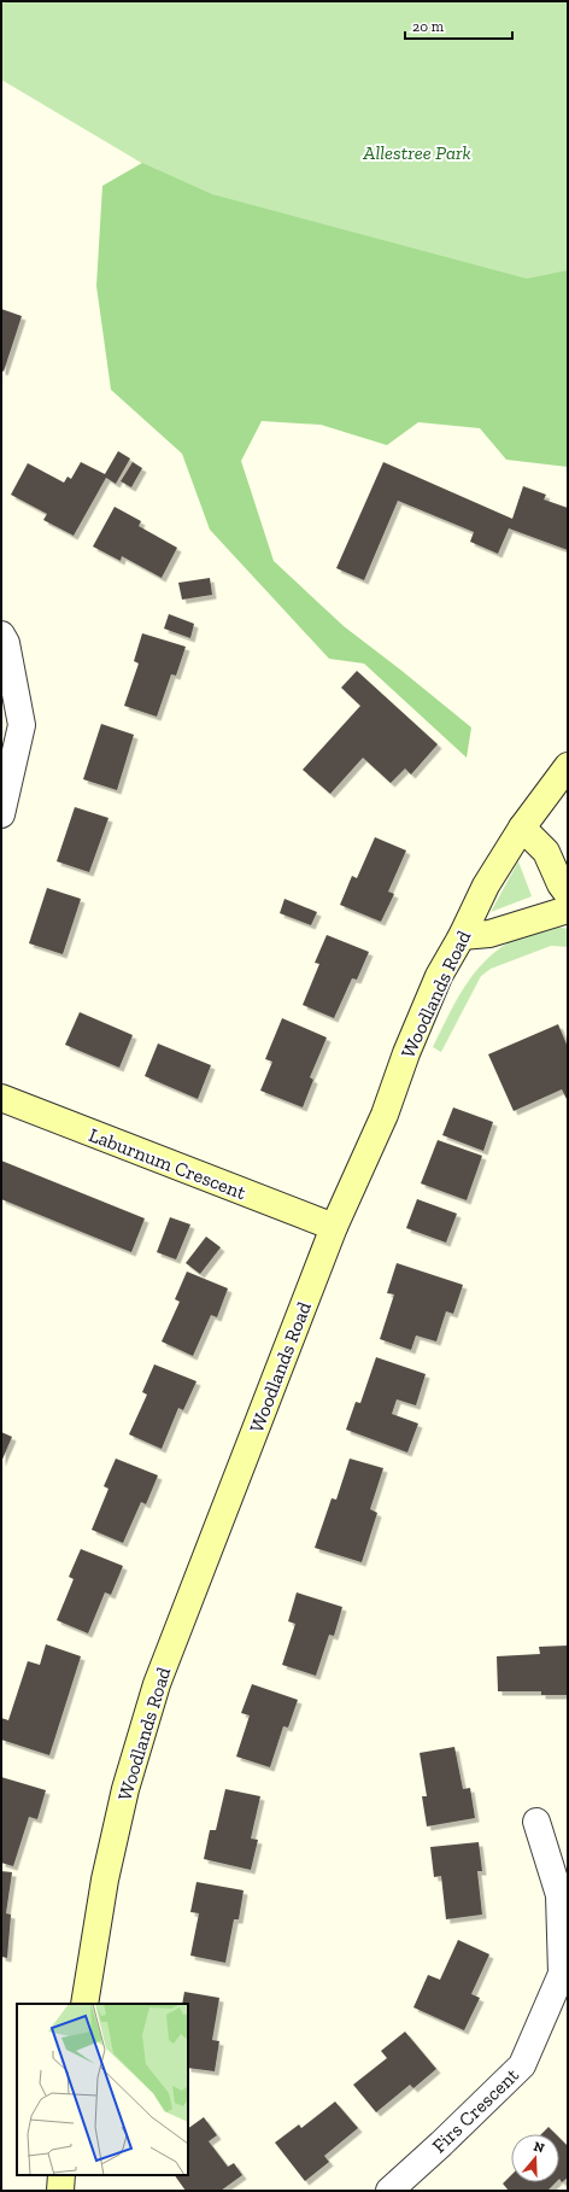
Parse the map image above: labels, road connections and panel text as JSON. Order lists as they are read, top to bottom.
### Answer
{
  "streets": {
    "street": ["Woodlands Road", "Laburnum Crescent", "Firs Crescent"]
  },
  "crossings": [
    ["Woodlands Road", "Laburnum Crescent"]
  ],
  "parks": ["Allestree Park"],
  "scale_bar": "20 m",
  "north": "top"
}
